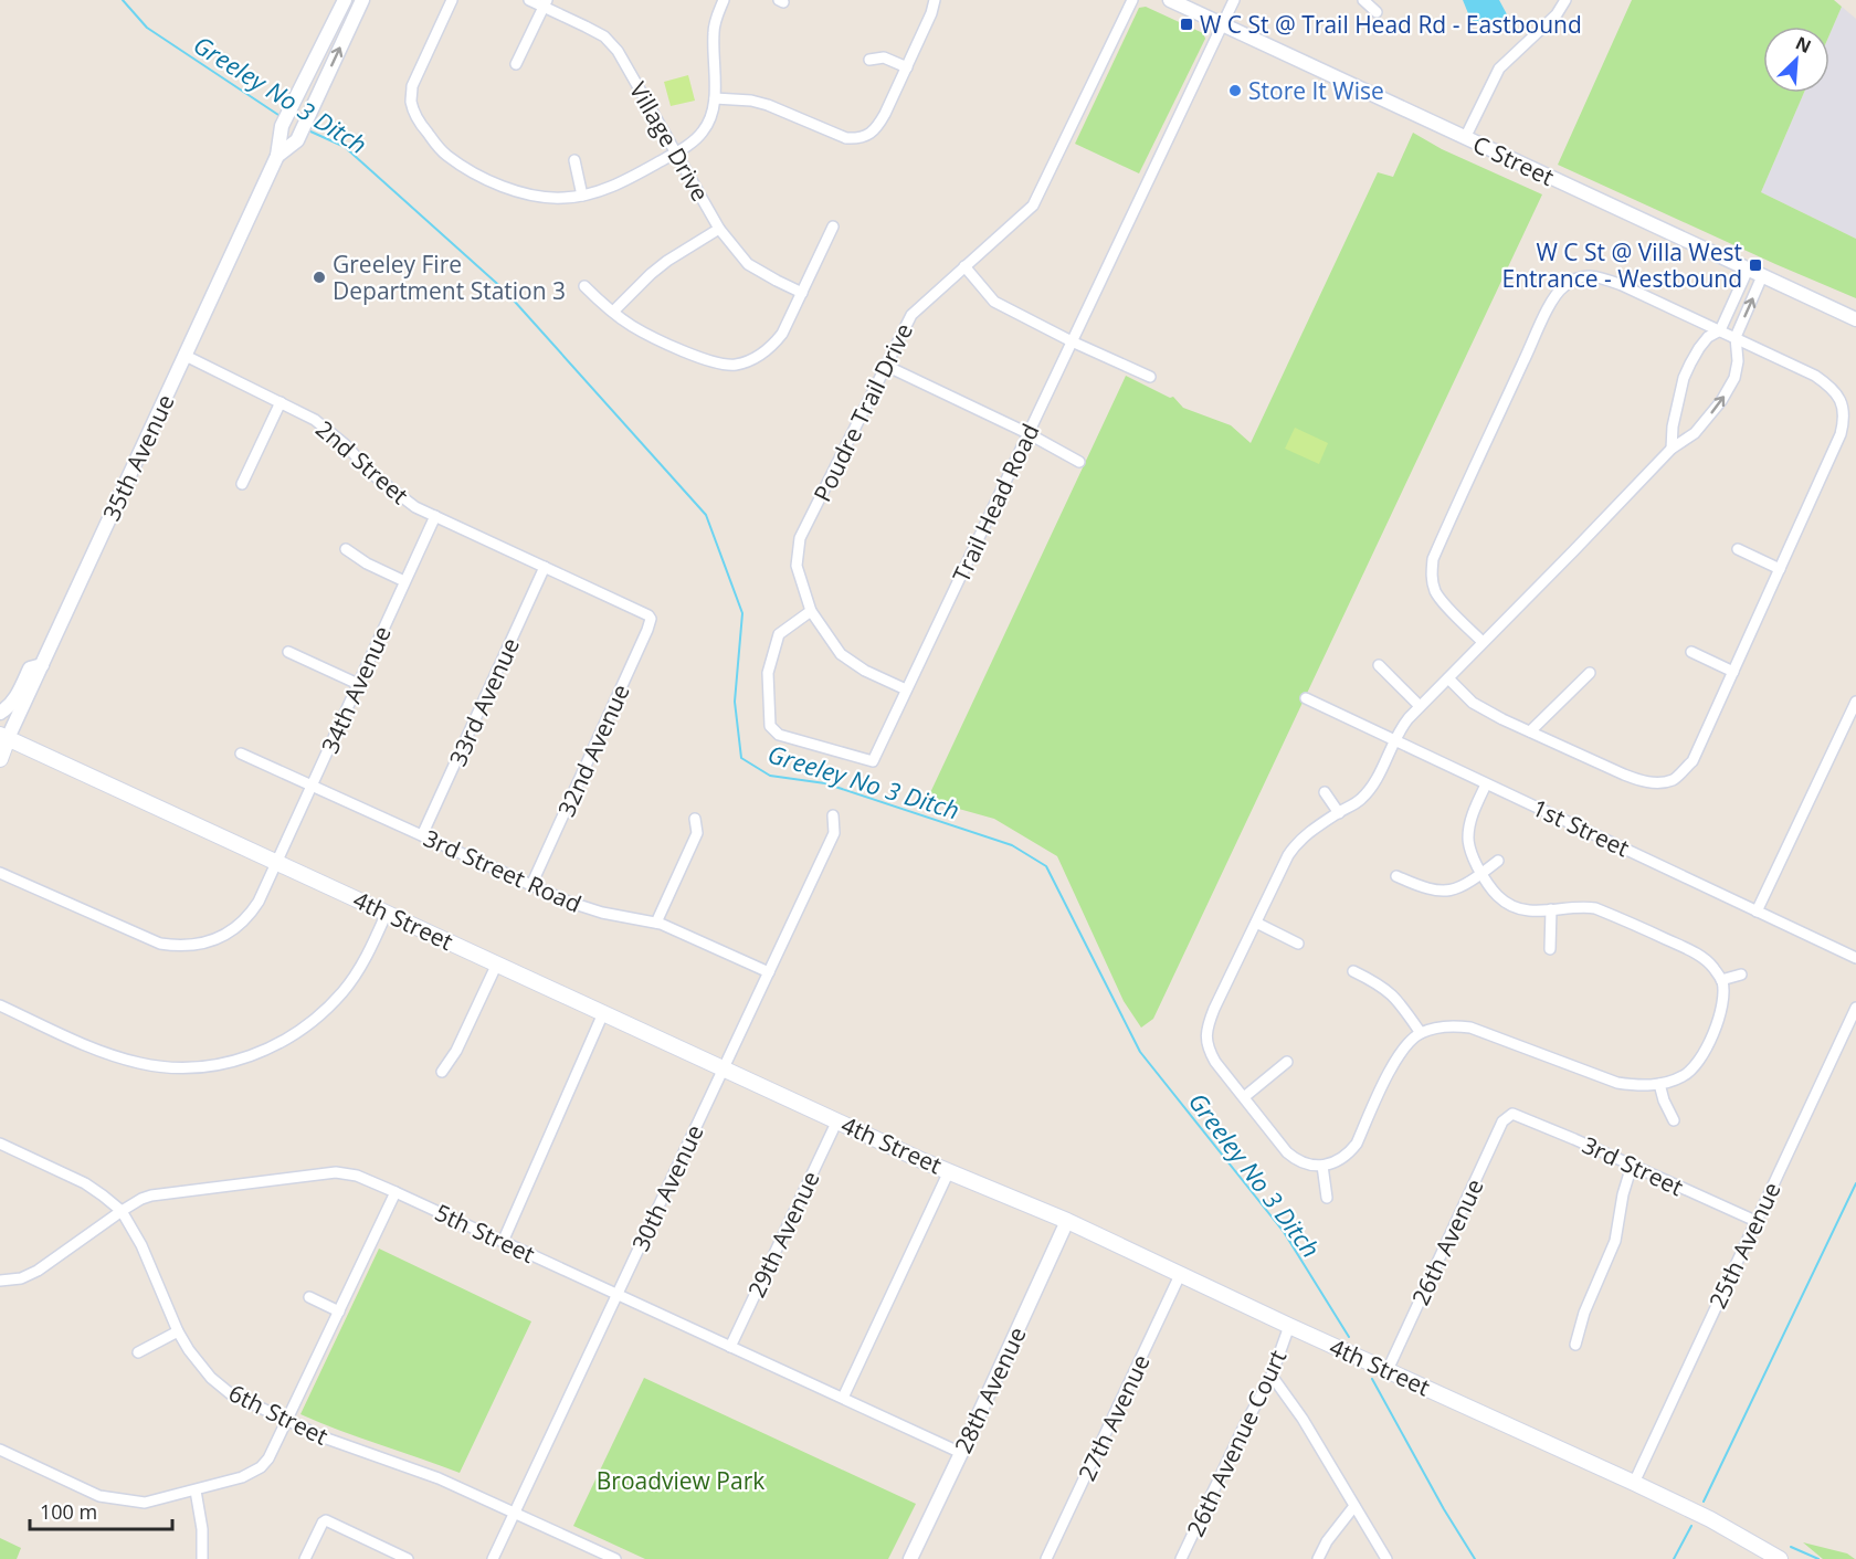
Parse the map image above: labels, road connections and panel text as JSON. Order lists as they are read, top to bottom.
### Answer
{
  "streets": {
    "main road": ["35th Avenue", "4th Street"],
    "street": [
      "Village Drive",
      "C Street",
      "Poudre Trail Drive",
      "2nd Street",
      "Trail Head Road",
      "34th Avenue",
      "33rd Avenue",
      "32nd Avenue",
      "1st Street",
      "3rd Street Road",
      "3rd Street",
      "30th Avenue",
      "5th Street",
      "29th Avenue",
      "26th Avenue",
      "25th Avenue",
      "28th Avenue",
      "6th Street",
      "27th Avenue",
      "26th Avenue Court"
    ]
  },
  "crossings": [
    ["C Street", "Trail Head Road"],
    ["Poudre Trail Drive", "Trail Head Road"],
    ["35th Avenue", "2nd Street"],
    ["35th Avenue", "4th Street"],
    ["2nd Street", "34th Avenue"],
    ["2nd Street", "33rd Avenue"],
    ["2nd Street", "32nd Avenue"],
    ["34th Avenue", "3rd Street Road"],
    ["34th Avenue", "4th Street"],
    ["33rd Avenue", "3rd Street Road"],
    ["32nd Avenue", "3rd Street Road"],
    ["3rd Street Road", "30th Avenue"],
    ["4th Street", "30th Avenue"],
    ["4th Street", "29th Avenue"],
    ["4th Street", "26th Avenue"],
    ["4th Street", "25th Avenue"],
    ["4th Street", "28th Avenue"],
    ["4th Street", "27th Avenue"],
    ["4th Street", "26th Avenue Court"],
    ["3rd Street", "26th Avenue"],
    ["3rd Street", "25th Avenue"],
    ["30th Avenue", "5th Street"],
    ["30th Avenue", "6th Street"],
    ["5th Street", "29th Avenue"],
    ["5th Street", "28th Avenue"],
    ["5th Street", "6th Street"]
  ],
  "water": ["Greeley No 3 Ditch"],
  "parks": ["Broadview Park"],
  "places": {
    "transit": ["W C St @ Trail Head Rd - Eastbound", "W C St @ Villa West Entrance - Westbound"],
    "other": ["Store It Wise", "Greeley Fire Department Station 3"]
  },
  "scale_bar": "100 m",
  "north": "top right"
}
